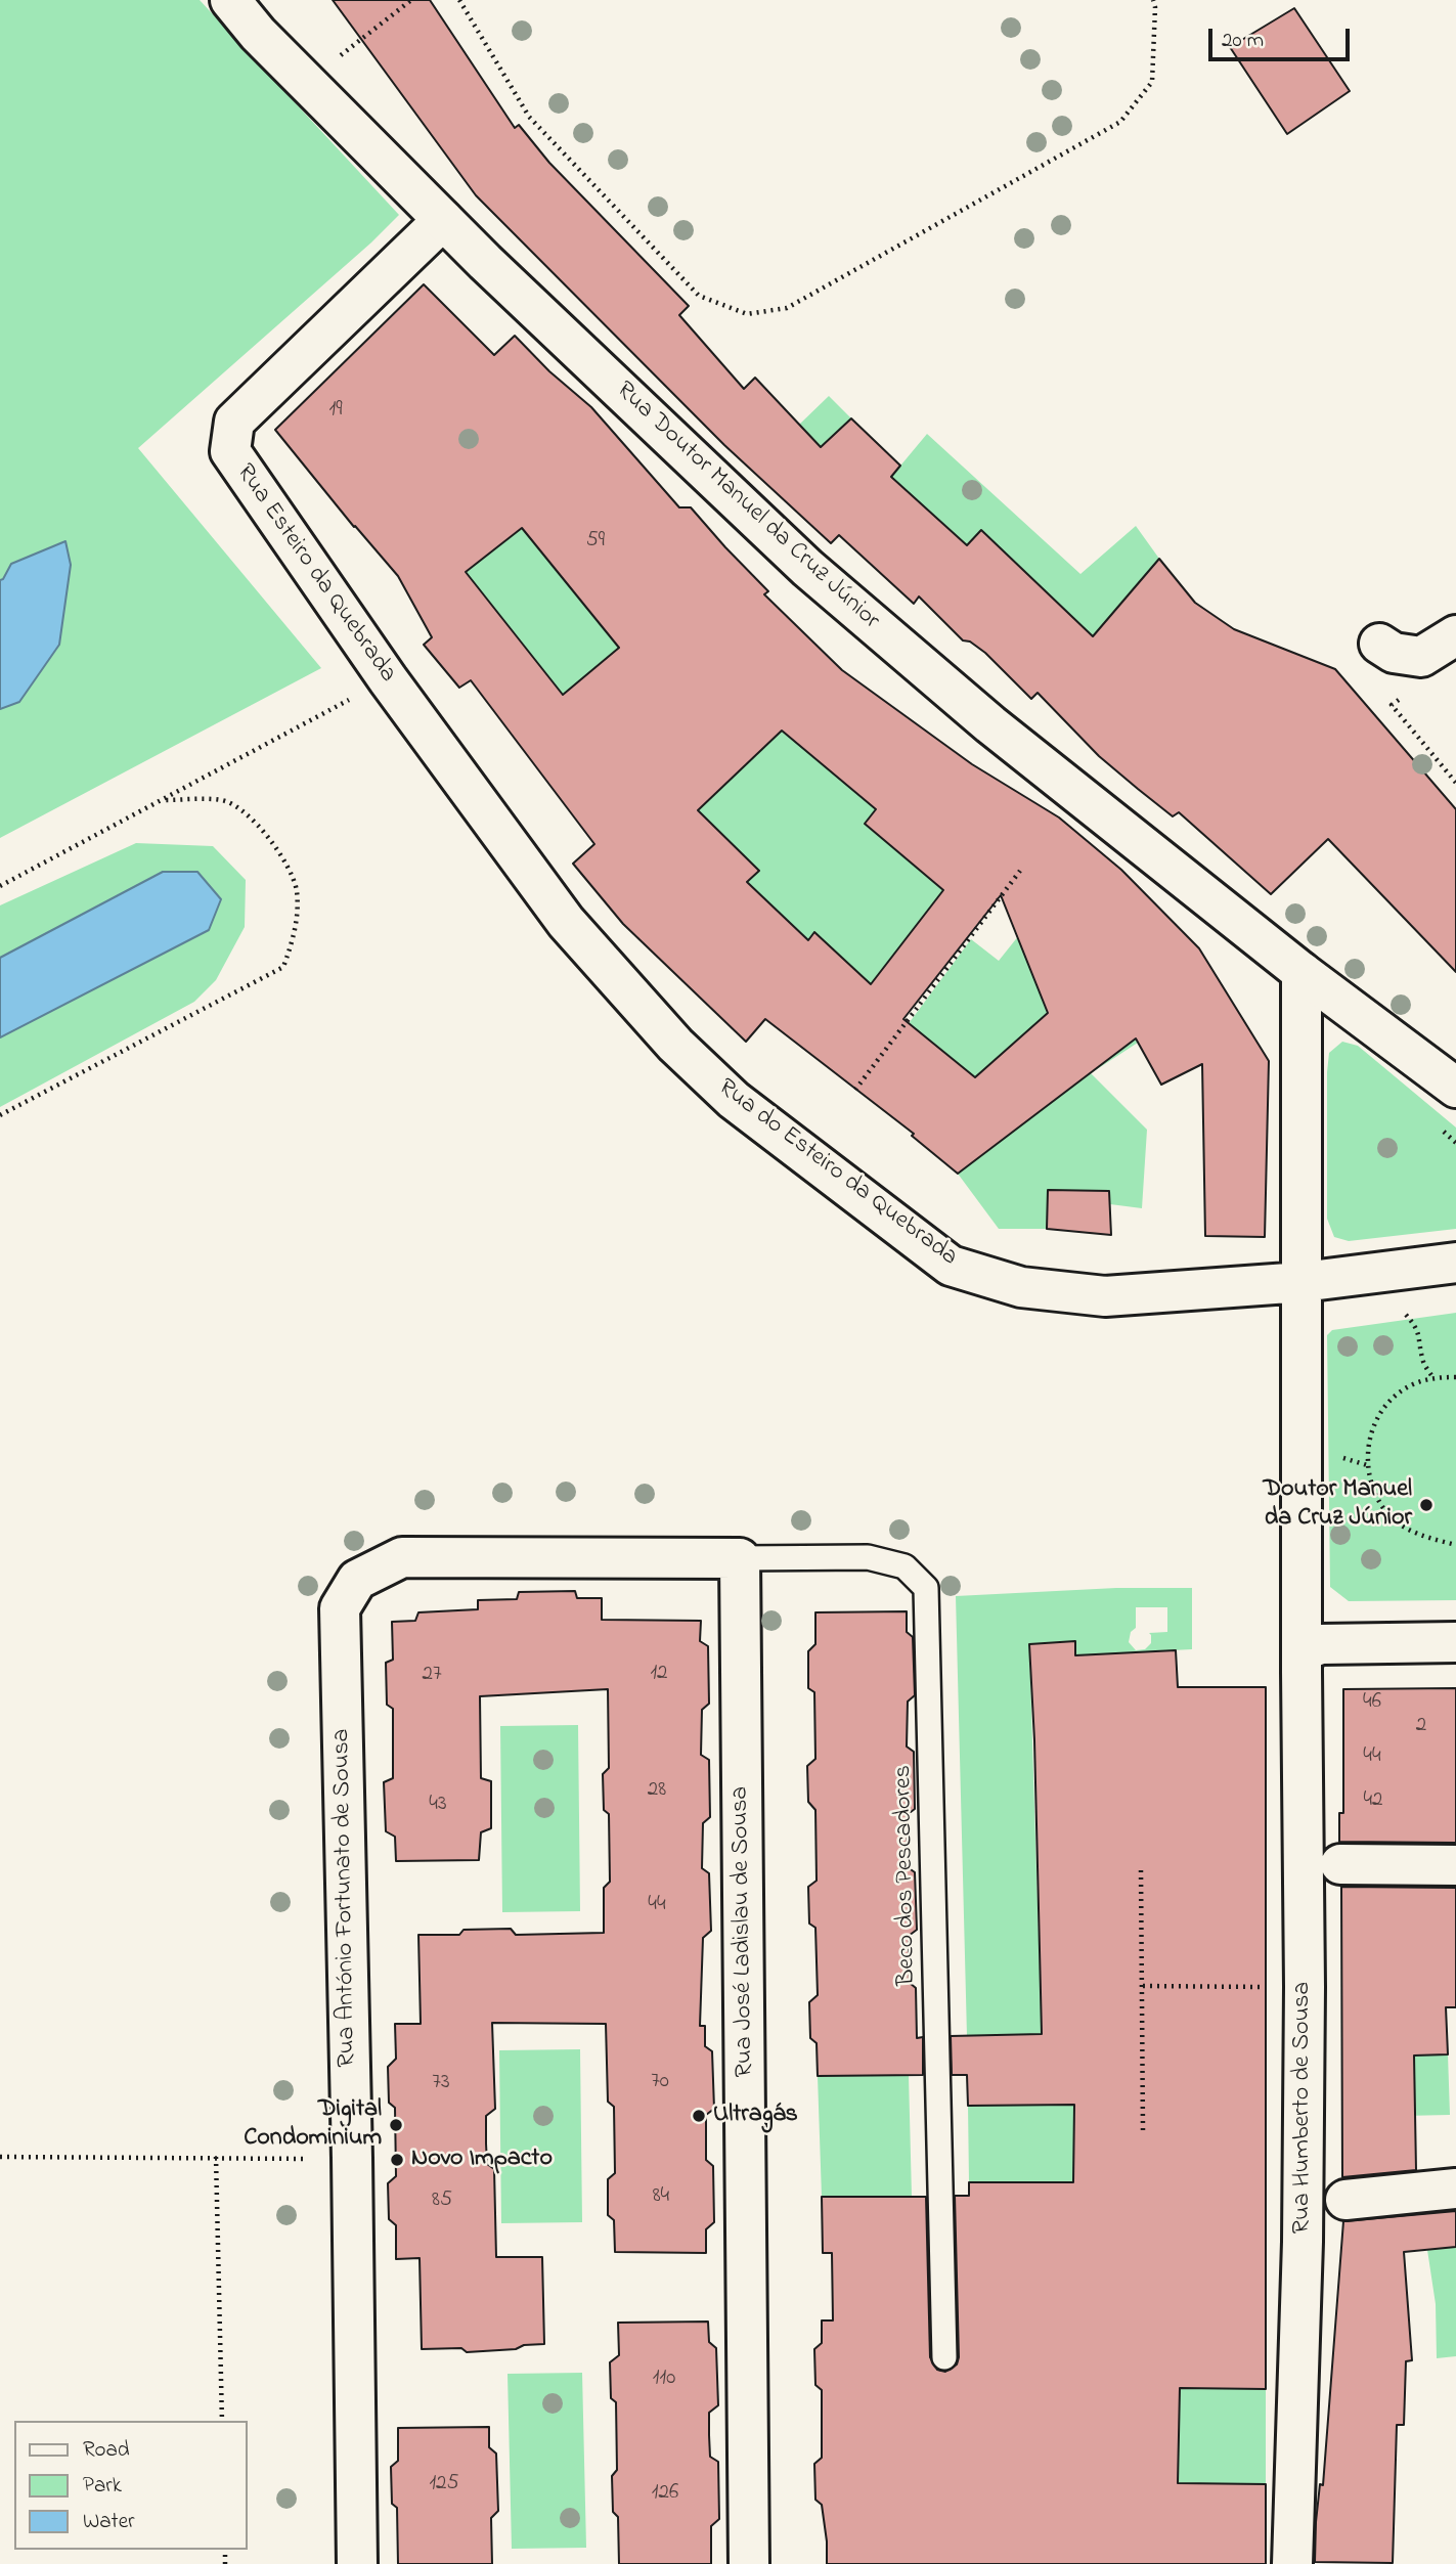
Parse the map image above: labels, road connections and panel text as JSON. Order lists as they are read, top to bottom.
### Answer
{
  "streets": {
    "street": [
      "Rua Doutor Manuel da Cruz Júnior",
      "Rua Esteiro da Quebrada",
      "Rua do Esteiro da Quebrada",
      "Rua António Fortunato de Sousa",
      "Rua José Ladislau de Sousa",
      "Rua Humberto de Sousa"
    ],
    "lane": ["Beco dos Pescadores"]
  },
  "crossings": [
    ["Rua Doutor Manuel da Cruz Júnior", "Rua Esteiro da Quebrada"],
    ["Rua Esteiro da Quebrada", "Rua do Esteiro da Quebrada"],
    ["Rua do Esteiro da Quebrada", "Rua Humberto de Sousa"],
    ["Beco dos Pescadores", "Rua António Fortunato de Sousa"],
    ["Beco dos Pescadores", "Rua José Ladislau de Sousa"],
    ["Rua António Fortunato de Sousa", "Rua José Ladislau de Sousa"]
  ],
  "places": [
    "Doutor Manuel da Cruz Júnior",
    "Ultragás",
    "Digital Condominium",
    "Novo Impacto"
  ],
  "house_numbers": [
    "19",
    "59",
    "12",
    "27",
    "46",
    "2",
    "44",
    "28",
    "42",
    "43",
    "44",
    "70",
    "73",
    "84",
    "85",
    "110",
    "125",
    "126"
  ],
  "legend": ["Road", "Park", "Water"],
  "scale_bar": "20 m"
}
